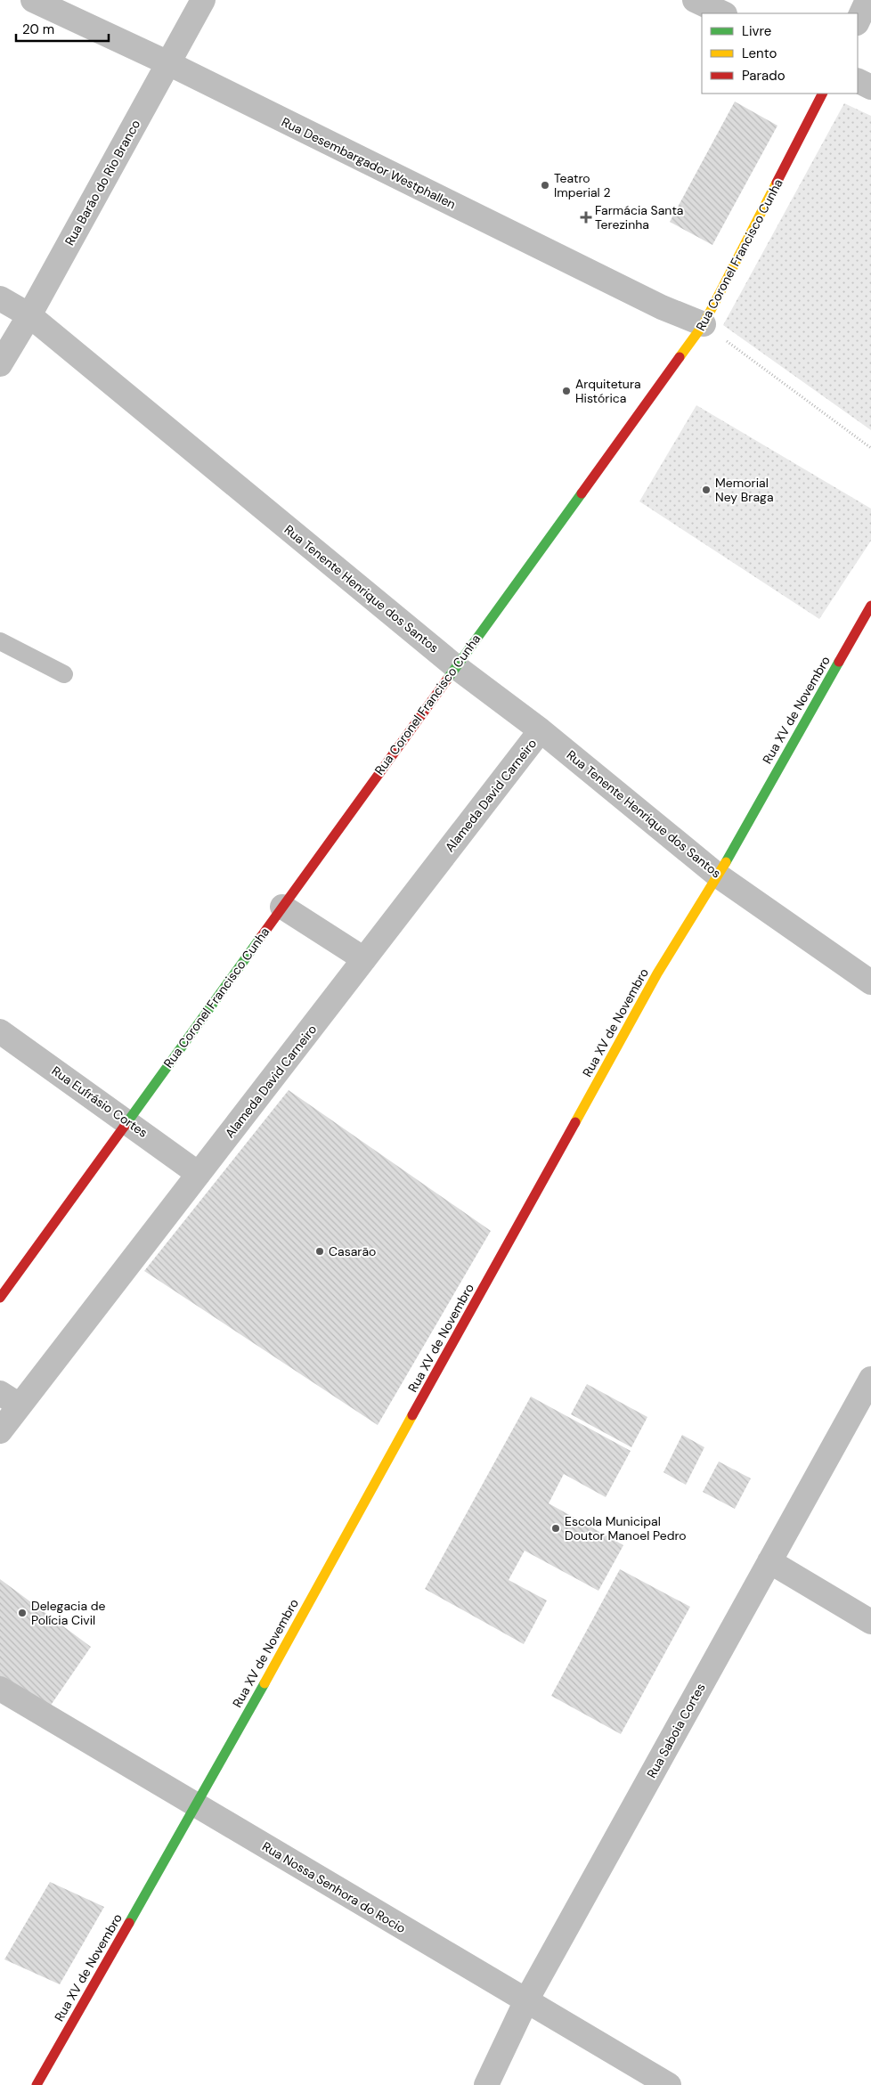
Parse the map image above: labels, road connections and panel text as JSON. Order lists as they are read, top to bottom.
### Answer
{
  "streets": {
    "street": [
      "Rua Desembargador Westphallen",
      "Rua Barão do Rio Branco",
      "Rua Coronel Francisco Cunha",
      "Rua Tenente Henrique dos Santos",
      "Rua XV de Novembro",
      "Alameda David Carneiro",
      "Rua Eufrásio Cortes",
      "Rua Saboia Cortes",
      "Rua Nossa Senhora do Rocio"
    ]
  },
  "crossings": [
    ["Rua Desembargador Westphallen", "Rua Barão do Rio Branco"],
    ["Rua Desembargador Westphallen", "Rua Coronel Francisco Cunha"],
    ["Rua Barão do Rio Branco", "Rua Tenente Henrique dos Santos"],
    ["Rua Coronel Francisco Cunha", "Rua Tenente Henrique dos Santos"],
    ["Rua Coronel Francisco Cunha", "Rua Eufrásio Cortes"],
    ["Rua Tenente Henrique dos Santos", "Rua XV de Novembro"],
    ["Rua Tenente Henrique dos Santos", "Alameda David Carneiro"],
    ["Rua XV de Novembro", "Rua Nossa Senhora do Rocio"],
    ["Alameda David Carneiro", "Rua Eufrásio Cortes"],
    ["Rua Saboia Cortes", "Rua Nossa Senhora do Rocio"]
  ],
  "places": {
    "other": [
      "Teatro Imperial 2",
      "Arquitetura Histórica",
      "Memorial Ney Braga",
      "Casarão",
      "Escola Municipal Doutor Manoel Pedro",
      "Delegacia de Polícia Civil"
    ],
    "health": ["Farmácia Santa Terezinha"]
  },
  "legend": ["Livre", "Lento", "Parado"],
  "scale_bar": "20 m"
}
